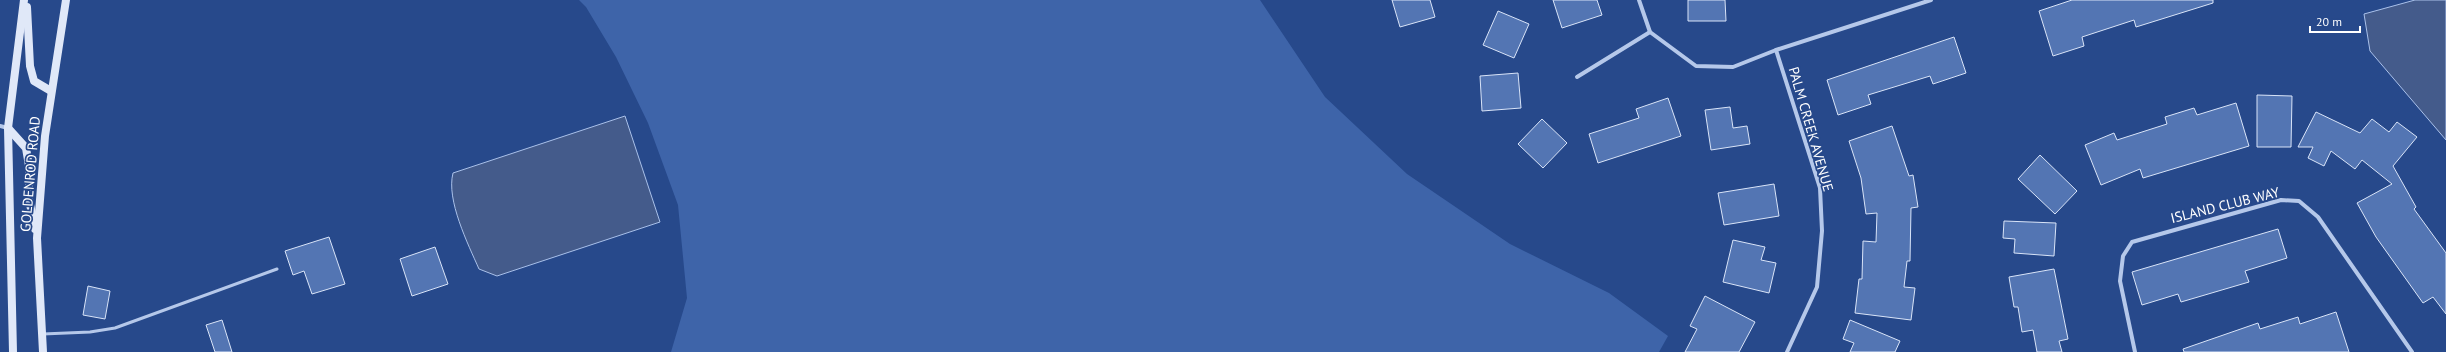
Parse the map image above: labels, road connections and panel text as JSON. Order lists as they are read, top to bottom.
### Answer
{
  "streets": {
    "main road": ["GOLDENROD ROAD"],
    "street": ["PALM CREEK AVENUE", "ISLAND CLUB WAY"]
  },
  "scale_bar": "20 m"
}
